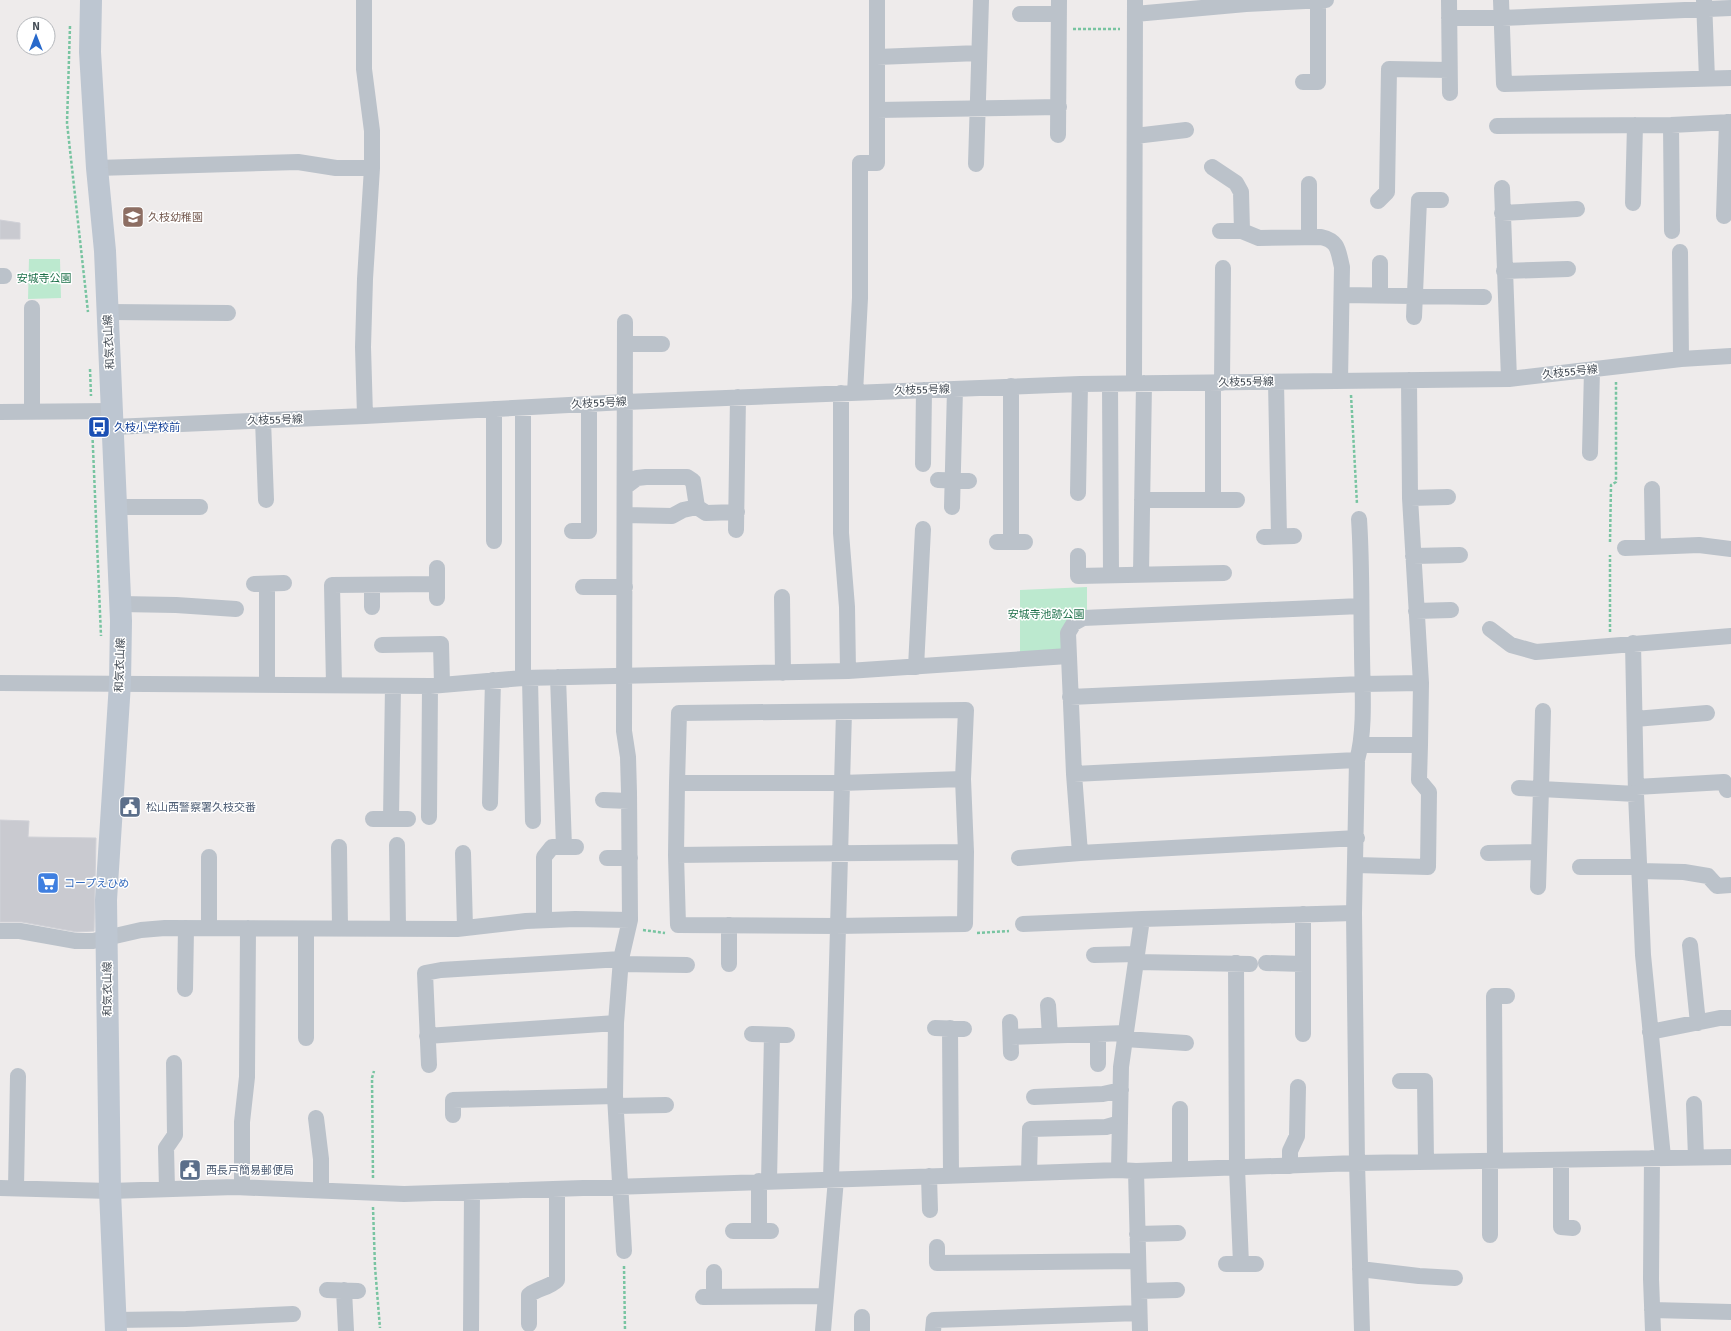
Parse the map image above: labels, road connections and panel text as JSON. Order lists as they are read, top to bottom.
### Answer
{
  "streets": {
    "main road": ["和気衣山線"],
    "street": ["久枝55号線"]
  },
  "crossings": [
    ["和気衣山線", "久枝55号線"]
  ],
  "parks": ["安城寺公園", "安城寺池跡公園"],
  "places": {
    "school or university": ["久枝幼稚園"],
    "bus stop": ["久枝小学校前"],
    "public building": ["松山西警察署久枝交番", "西長戸簡易郵便局"],
    "supermarket": ["コープえひめ"]
  },
  "north": "top"
}
